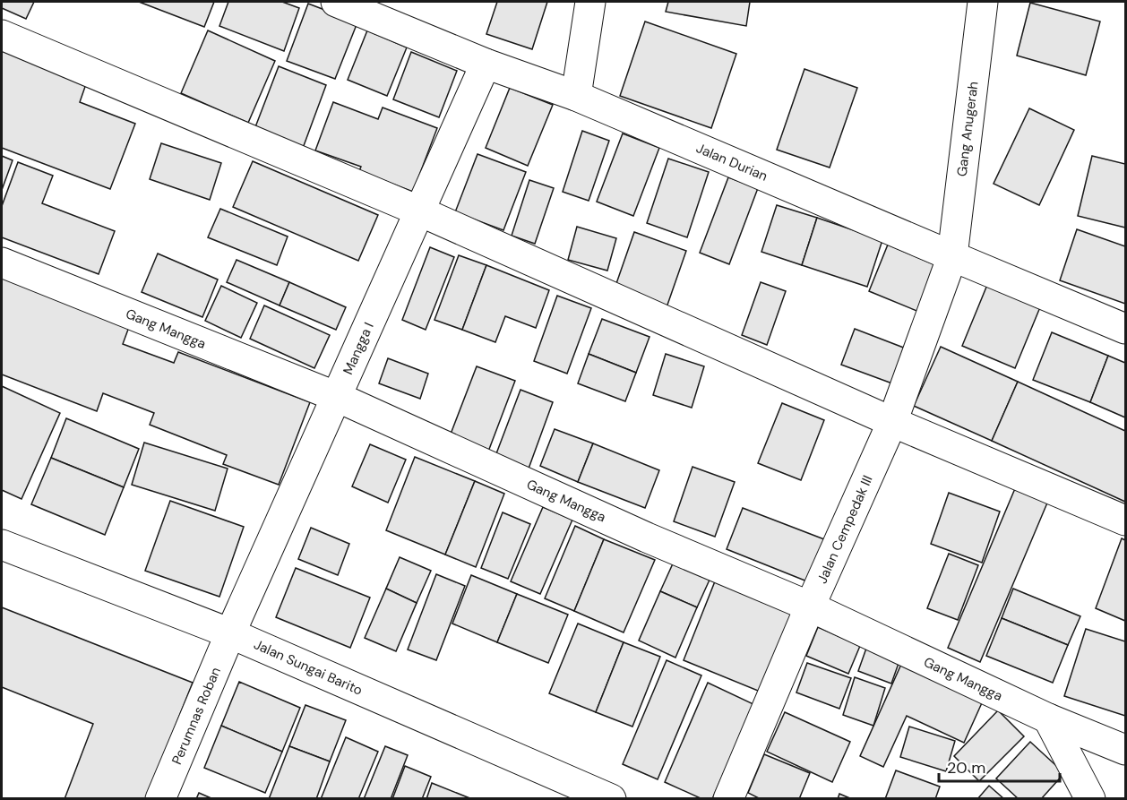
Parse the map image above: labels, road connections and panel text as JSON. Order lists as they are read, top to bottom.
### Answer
{
  "streets": {
    "street": [
      "Gang Anugerah",
      "Jalan Durian",
      "Gang Mangga",
      "Mangga I",
      "Jalan Cempedak III",
      "Jalan Sungai Barito",
      "Perumnas Roban"
    ]
  },
  "crossings": [
    ["Gang Anugerah", "Jalan Durian"],
    ["Gang Anugerah", "Jalan Cempedak III"],
    ["Jalan Durian", "Mangga I"],
    ["Jalan Durian", "Jalan Cempedak III"],
    ["Gang Mangga", "Mangga I"],
    ["Gang Mangga", "Jalan Cempedak III"],
    ["Mangga I", "Jalan Sungai Barito"],
    ["Mangga I", "Perumnas Roban"],
    ["Jalan Sungai Barito", "Perumnas Roban"]
  ],
  "scale_bar": "20 m"
}
